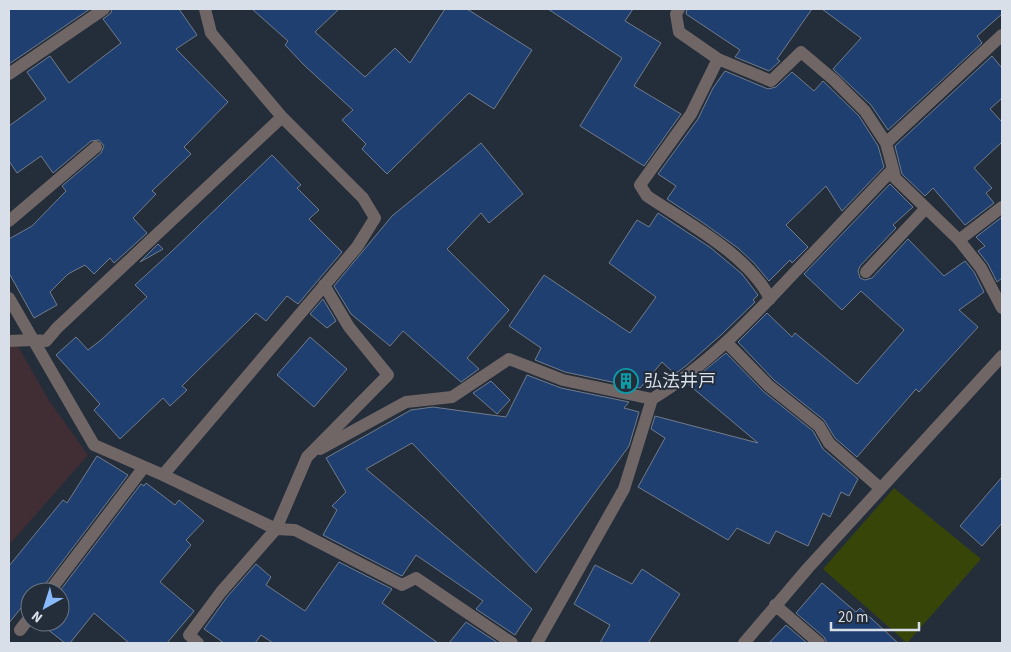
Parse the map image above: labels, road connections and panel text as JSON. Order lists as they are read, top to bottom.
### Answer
{
  "places": {
    "building": ["弘法井戸"]
  },
  "scale_bar": "20 m",
  "north": "bottom left"
}
